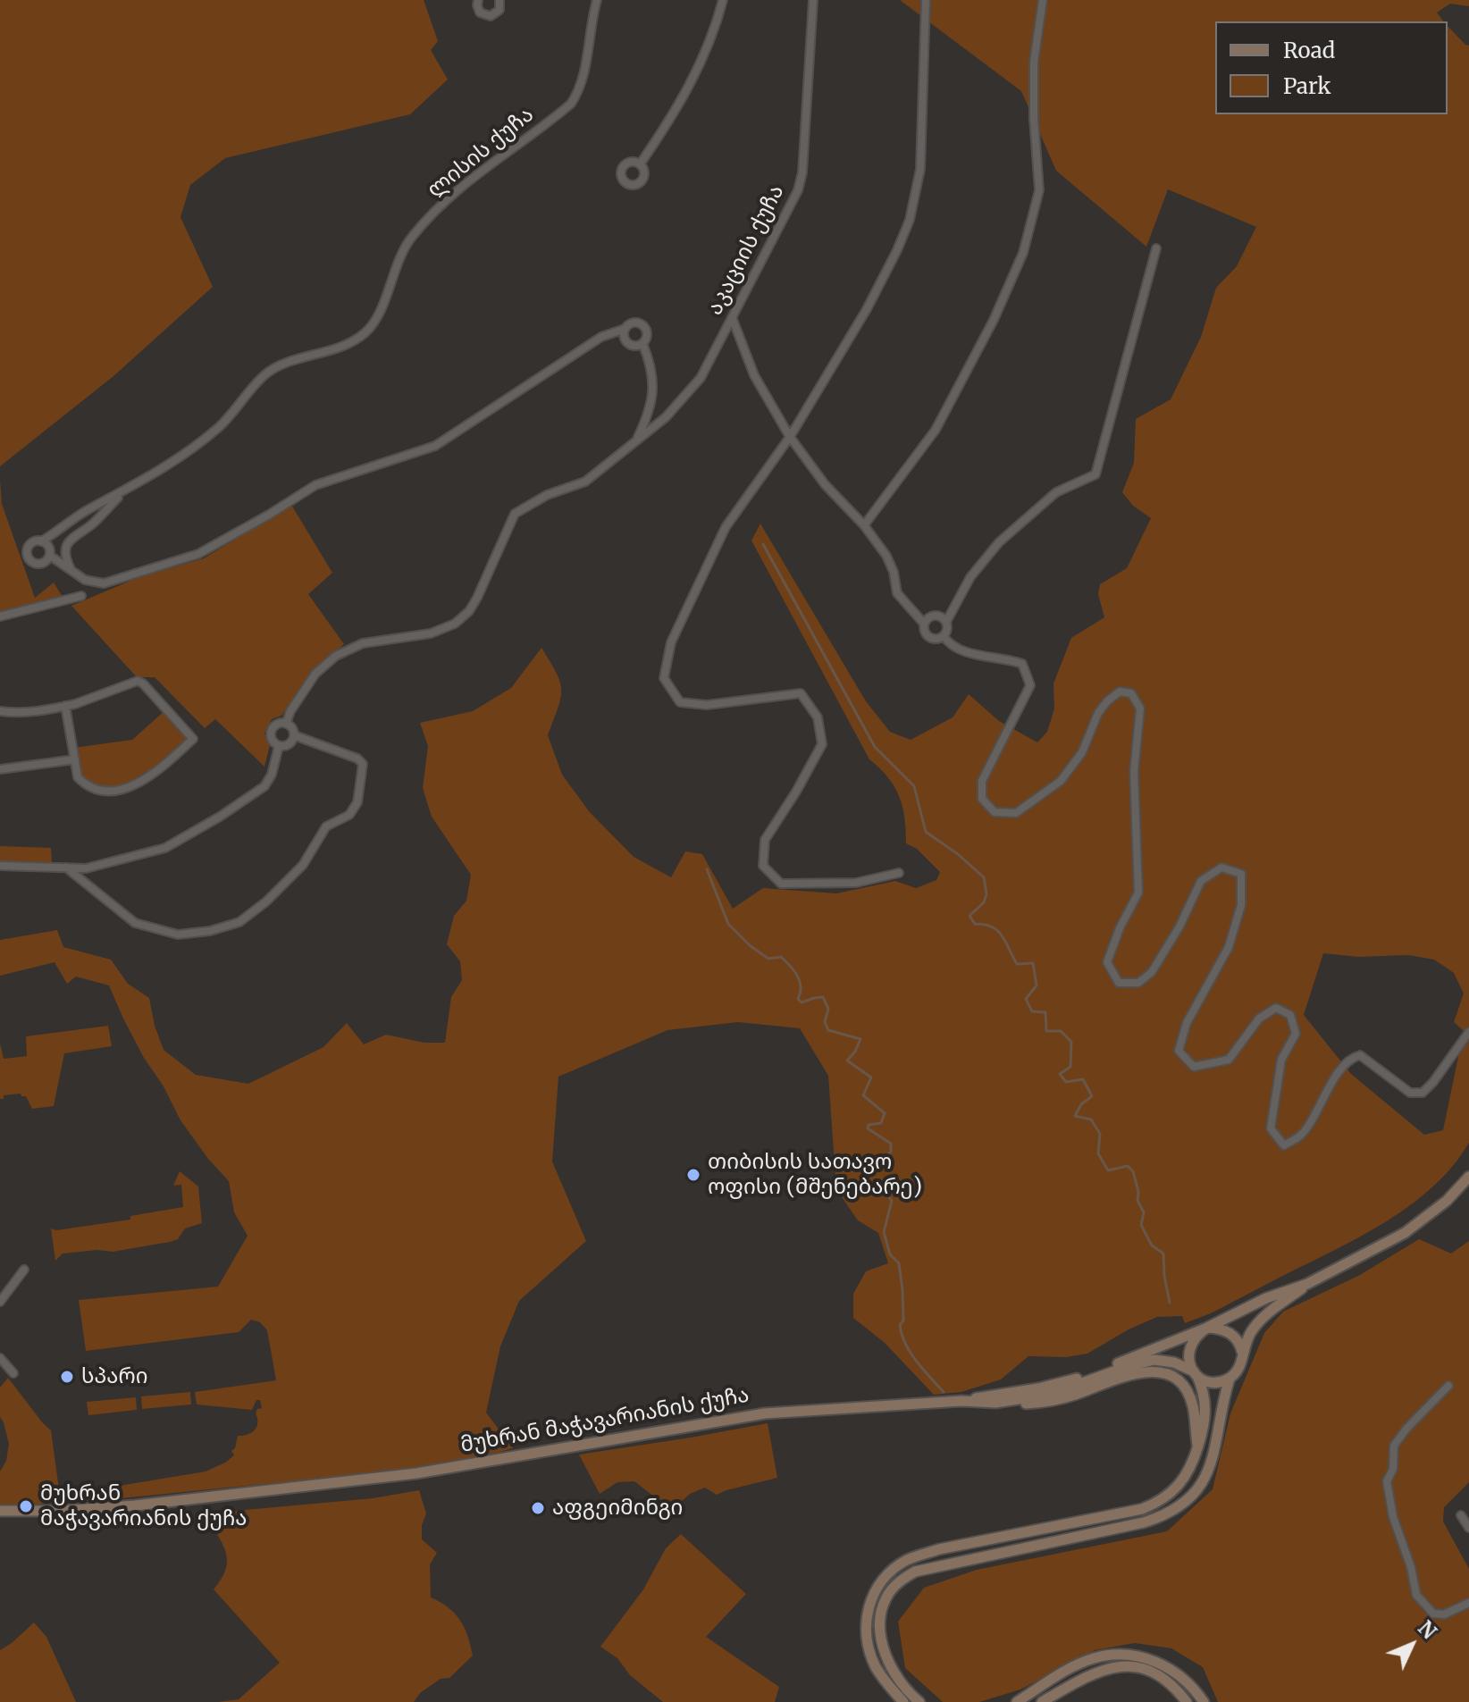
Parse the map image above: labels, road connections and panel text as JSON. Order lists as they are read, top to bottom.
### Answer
{
  "streets": {
    "main road": ["მუხრან მაჭავარიანის ქუჩა"],
    "street": ["ლისის ქუჩა", "აკაციის ქუჩა"]
  },
  "places": [
    "თიბისის სათავო ოფისი (მშენებარე)",
    "სპარი",
    "მუხრან მაჭავარიანის ქუჩა",
    "აფგეიმინგი"
  ],
  "legend": ["Road", "Park"],
  "north": "top right"
}
